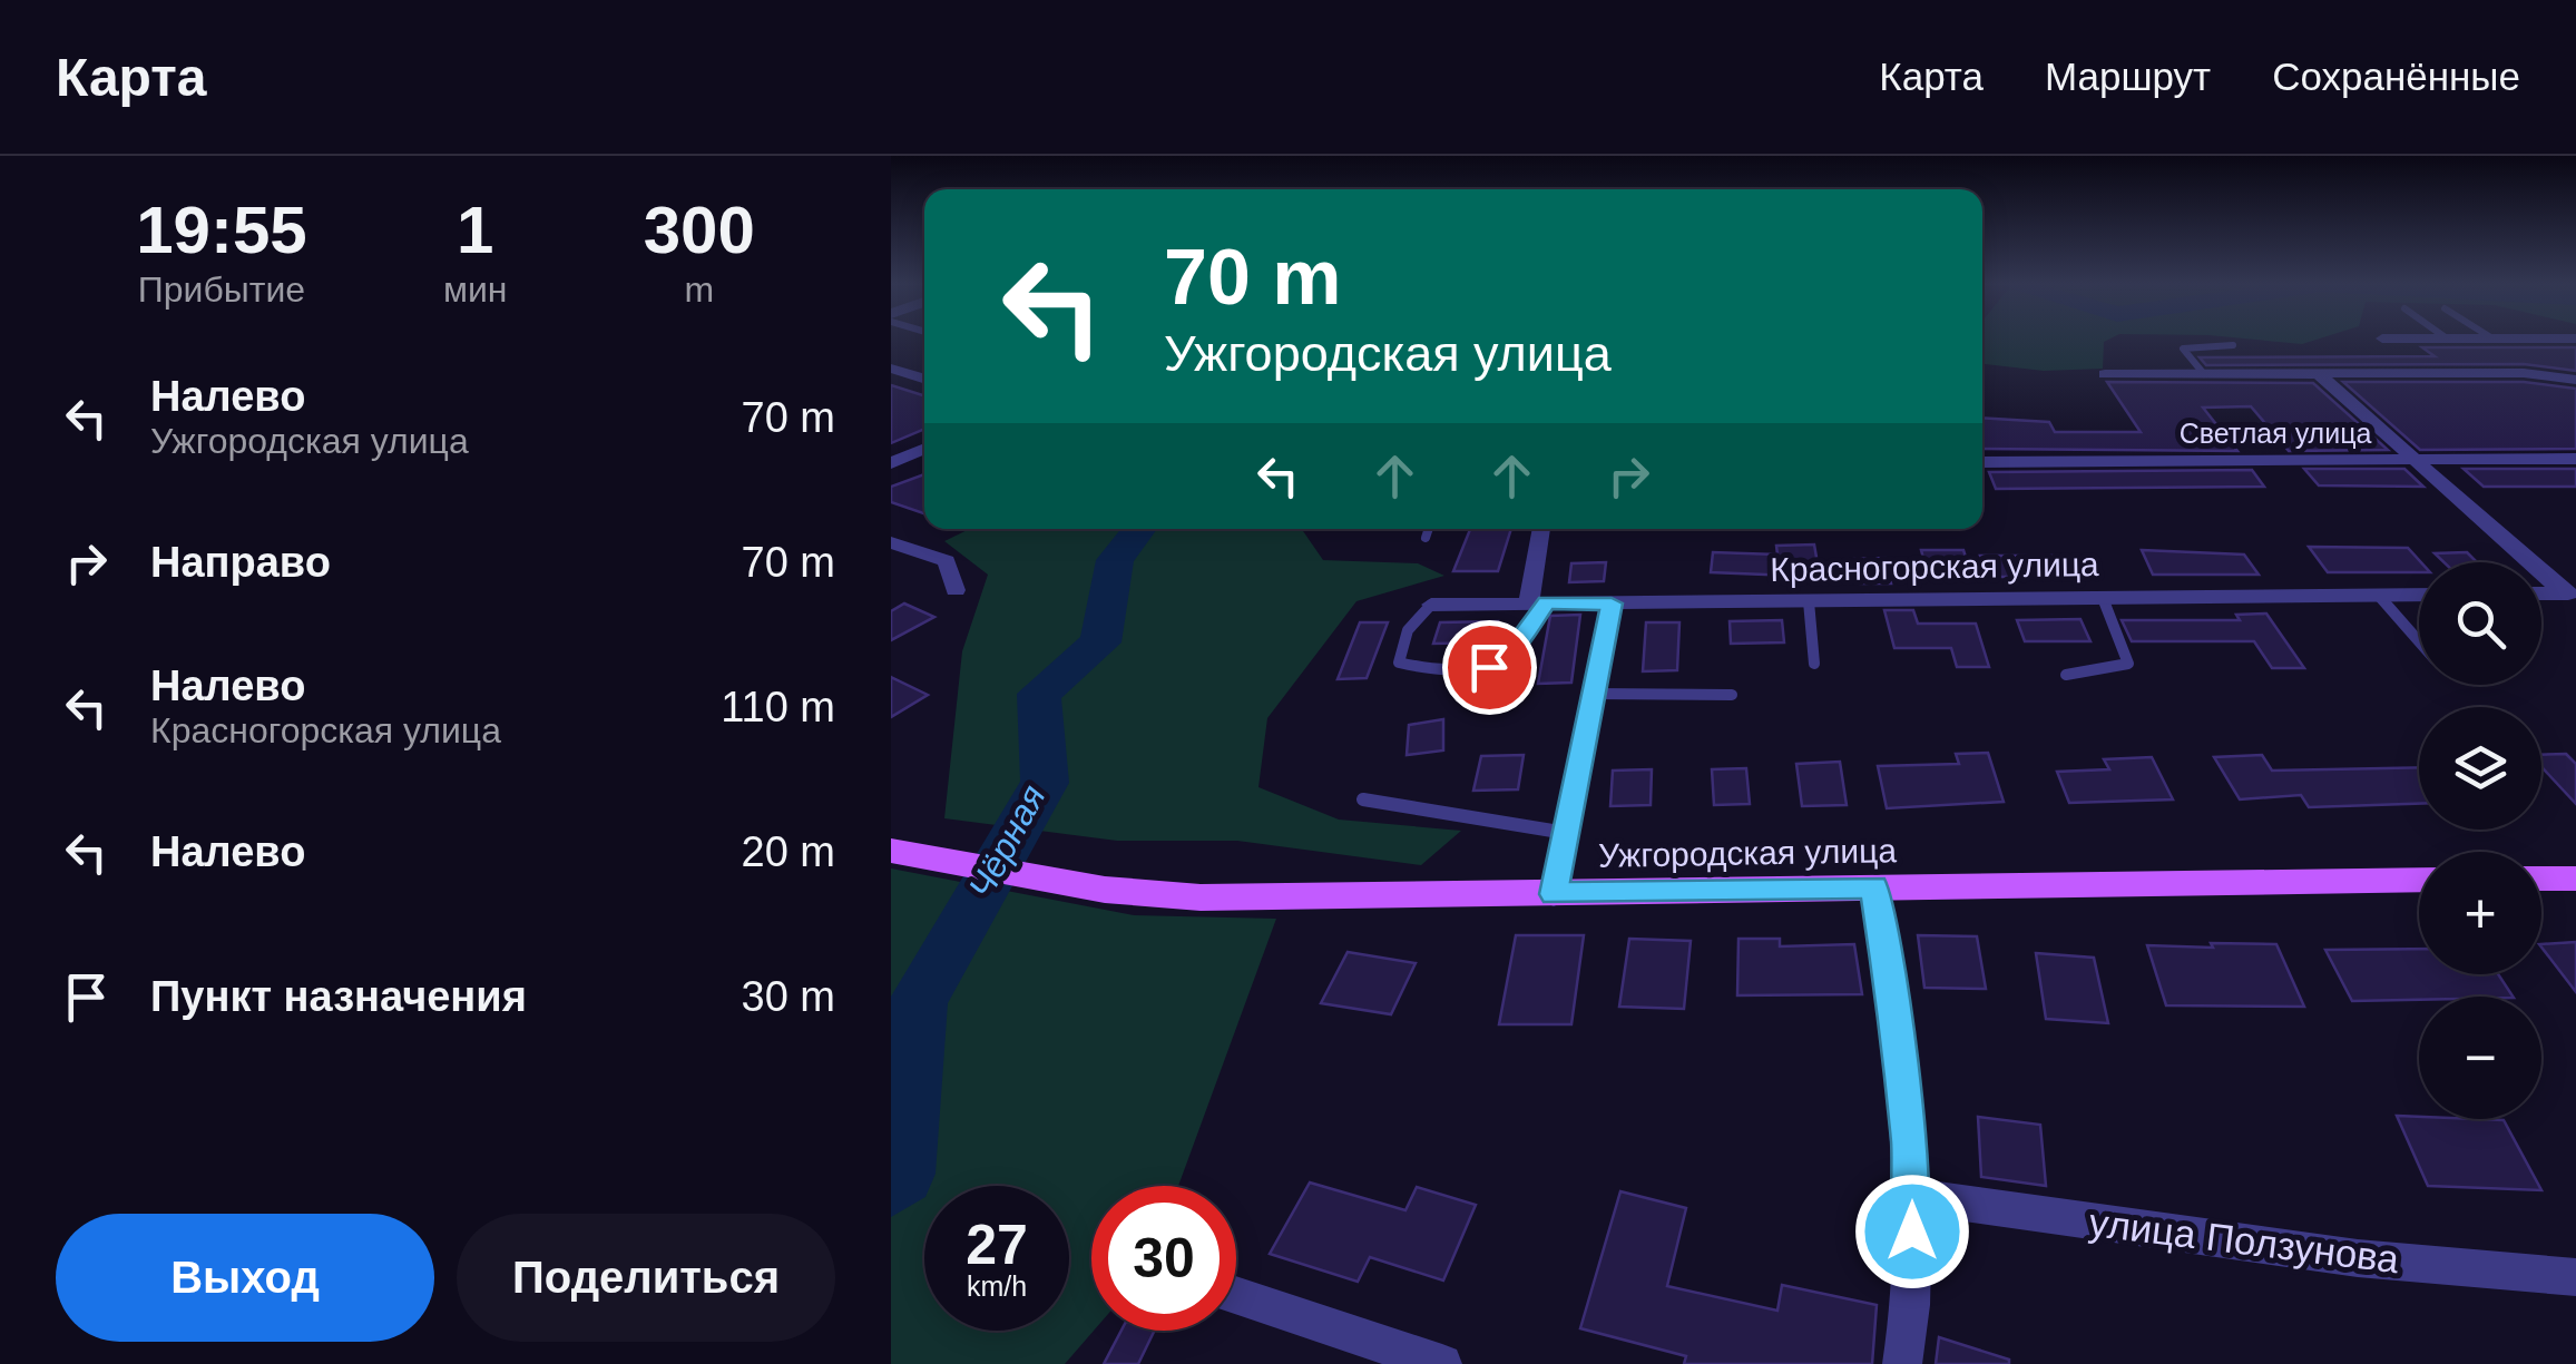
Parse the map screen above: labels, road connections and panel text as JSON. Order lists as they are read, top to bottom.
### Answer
{
  "streets": {
    "main road": ["Ужгородская улица"],
    "street": ["Светлая улица", "Красногорская улица", "улица Ползунова"]
  },
  "water": ["Чёрная"],
  "page": {
    "header": "Карта",
    "nav": ["Карта", "Маршрут", "Сохранённые"],
    "eta": [
      "19:55",
      "Прибытие",
      "1",
      "мин",
      "300",
      "m"
    ],
    "turn": ["70 m", "Ужгородская улица"],
    "list": [
      {
        "name": "Налево",
        "note": "Ужгородская улица",
        "value": "70 m"
      },
      {
        "name": "Направо",
        "value": "70 m"
      },
      {
        "name": "Налево",
        "note": "Красногорская улица",
        "value": "110 m"
      },
      {
        "name": "Налево",
        "value": "20 m"
      },
      {
        "name": "Пункт назначения",
        "value": "30 m"
      }
    ],
    "map_buttons": ["+", "−"],
    "speed": "27 km/h",
    "limit": "30",
    "buttons": ["Выход", "Поделиться"]
  }
}
